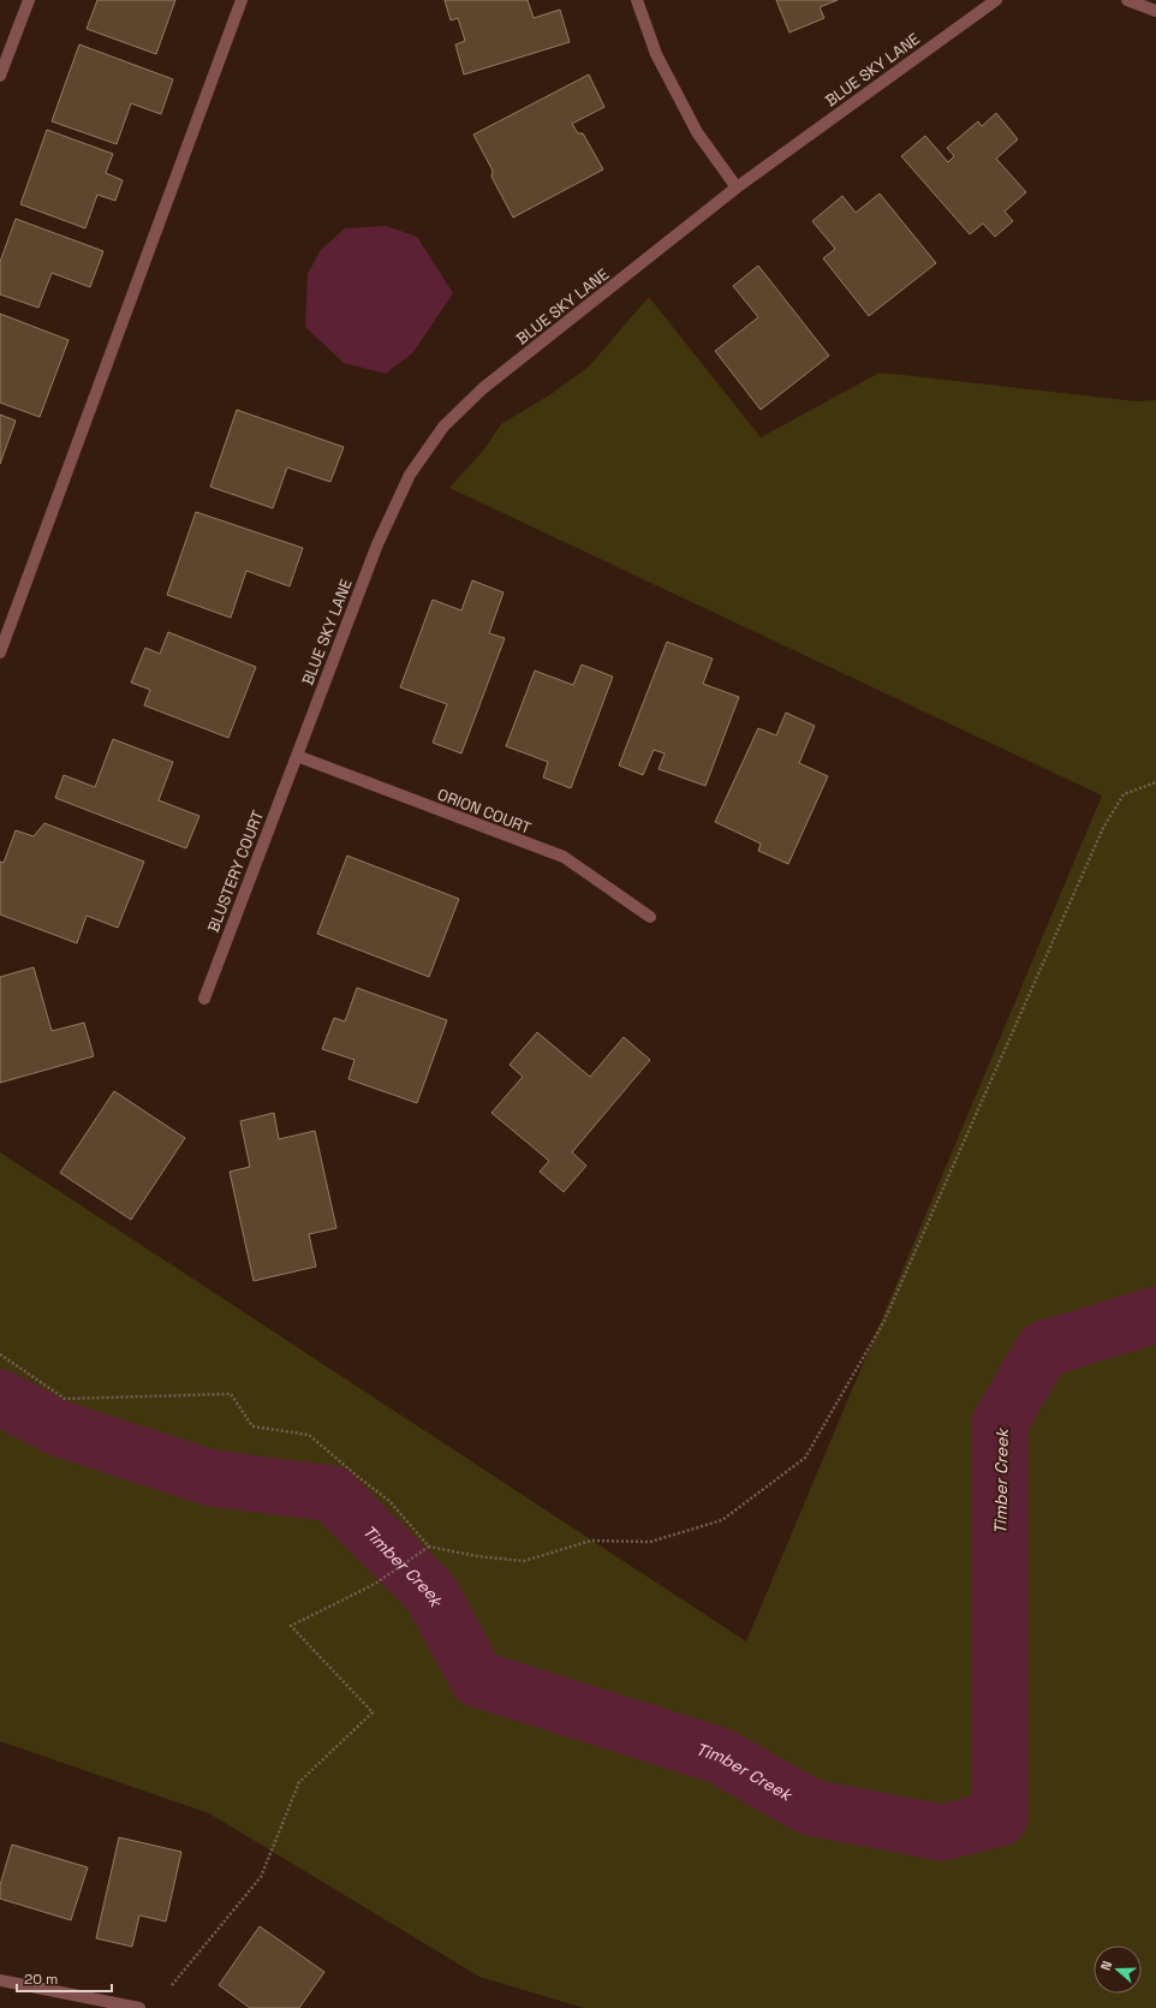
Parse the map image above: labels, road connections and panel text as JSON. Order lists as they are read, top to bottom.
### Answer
{
  "streets": {
    "street": ["BLUE SKY LANE", "ORION COURT", "BLUSTERY COURT"]
  },
  "crossings": [
    ["BLUE SKY LANE", "ORION COURT"],
    ["BLUE SKY LANE", "BLUSTERY COURT"],
    ["ORION COURT", "BLUSTERY COURT"]
  ],
  "water": ["Timber Creek"],
  "scale_bar": "20 m",
  "north": "left"
}
